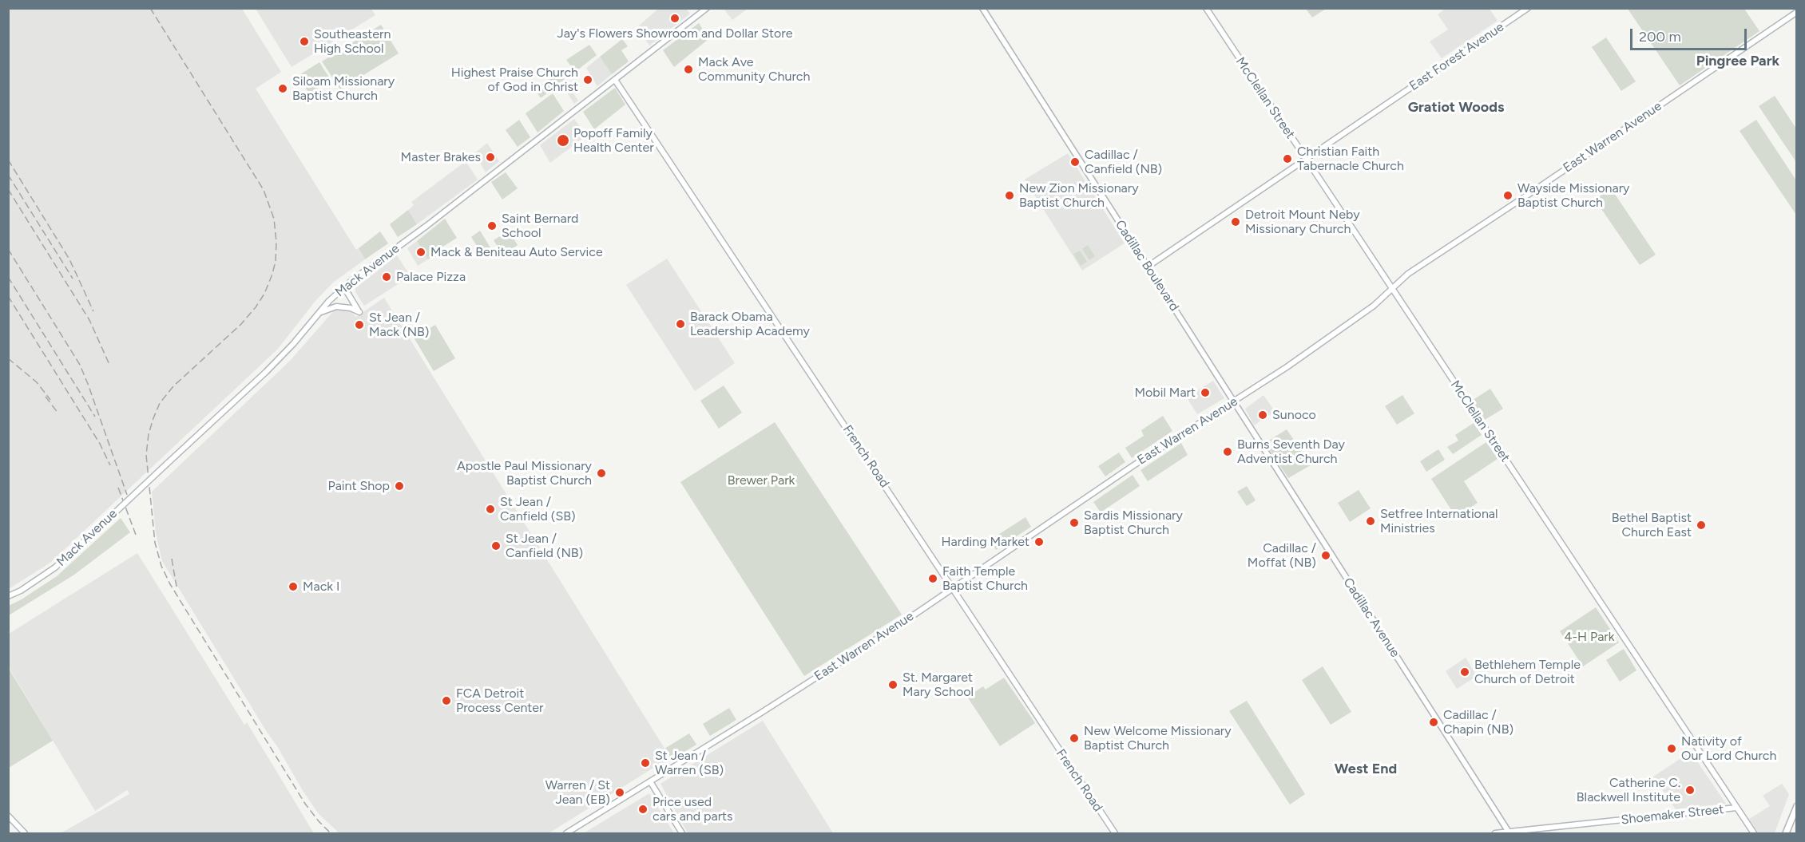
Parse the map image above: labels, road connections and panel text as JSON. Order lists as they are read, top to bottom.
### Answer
{
  "streets": {
    "main road": [
      "East Forest Avenue",
      "McClellan Street",
      "East Warren Avenue",
      "Cadillac Boulevard",
      "Mack Avenue",
      "French Road",
      "Cadillac Avenue",
      "Shoemaker Street"
    ]
  },
  "crossings": [
    ["East Forest Avenue", "McClellan Street"],
    ["East Forest Avenue", "Cadillac Boulevard"],
    ["McClellan Street", "East Warren Avenue"],
    ["McClellan Street", "Shoemaker Street"],
    ["East Warren Avenue", "Cadillac Boulevard"],
    ["East Warren Avenue", "French Road"],
    ["East Warren Avenue", "Cadillac Avenue"],
    ["Cadillac Boulevard", "Cadillac Avenue"],
    ["Mack Avenue", "French Road"],
    ["Cadillac Avenue", "Shoemaker Street"]
  ],
  "districts": ["Pingree Park", "Gratiot Woods", "West End"],
  "parks": ["Brewer Park", "4-H Park"],
  "places": [
    "Jay's Flowers Showroom and Dollar Store",
    "Southeastern High School",
    "Mack Ave Community Church",
    "Highest Praise Church of God in Christ",
    "Siloam Missionary Baptist Church",
    "Popoff Family Health Center",
    "Master Brakes",
    "Christian Faith Tabernacle Church",
    "Cadillac / Canfield (NB)",
    "New Zion Missionary Baptist Church",
    "Wayside Missionary Baptist Church",
    "Detroit Mount Neby Missionary Church",
    "Saint Bernard School",
    "Mack & Beniteau Auto Service",
    "Palace Pizza",
    "Barack Obama Leadership Academy",
    "St Jean / Mack (NB)",
    "Mobil Mart",
    "Sunoco",
    "Burns Seventh Day Adventist Church",
    "Apostle Paul Missionary Baptist Church",
    "Paint Shop",
    "St Jean / Canfield (SB)",
    "Setfree International Ministries",
    "Sardis Missionary Baptist Church",
    "Bethel Baptist Church East",
    "Harding Market",
    "St Jean / Canfield (NB)",
    "Cadillac / Moffat (NB)",
    "Faith Temple Baptist Church",
    "Mack I",
    "Bethlehem Temple Church of Detroit",
    "St. Margaret Mary School",
    "FCA Detroit Process Center",
    "Cadillac / Chapin (NB)",
    "New Welcome Missionary Baptist Church",
    "Nativity of Our Lord Church",
    "St Jean / Warren (SB)",
    "Catherine C. Blackwell Institute",
    "Warren / St Jean (EB)",
    "Price used cars and parts"
  ],
  "scale_bar": "200 m"
}
